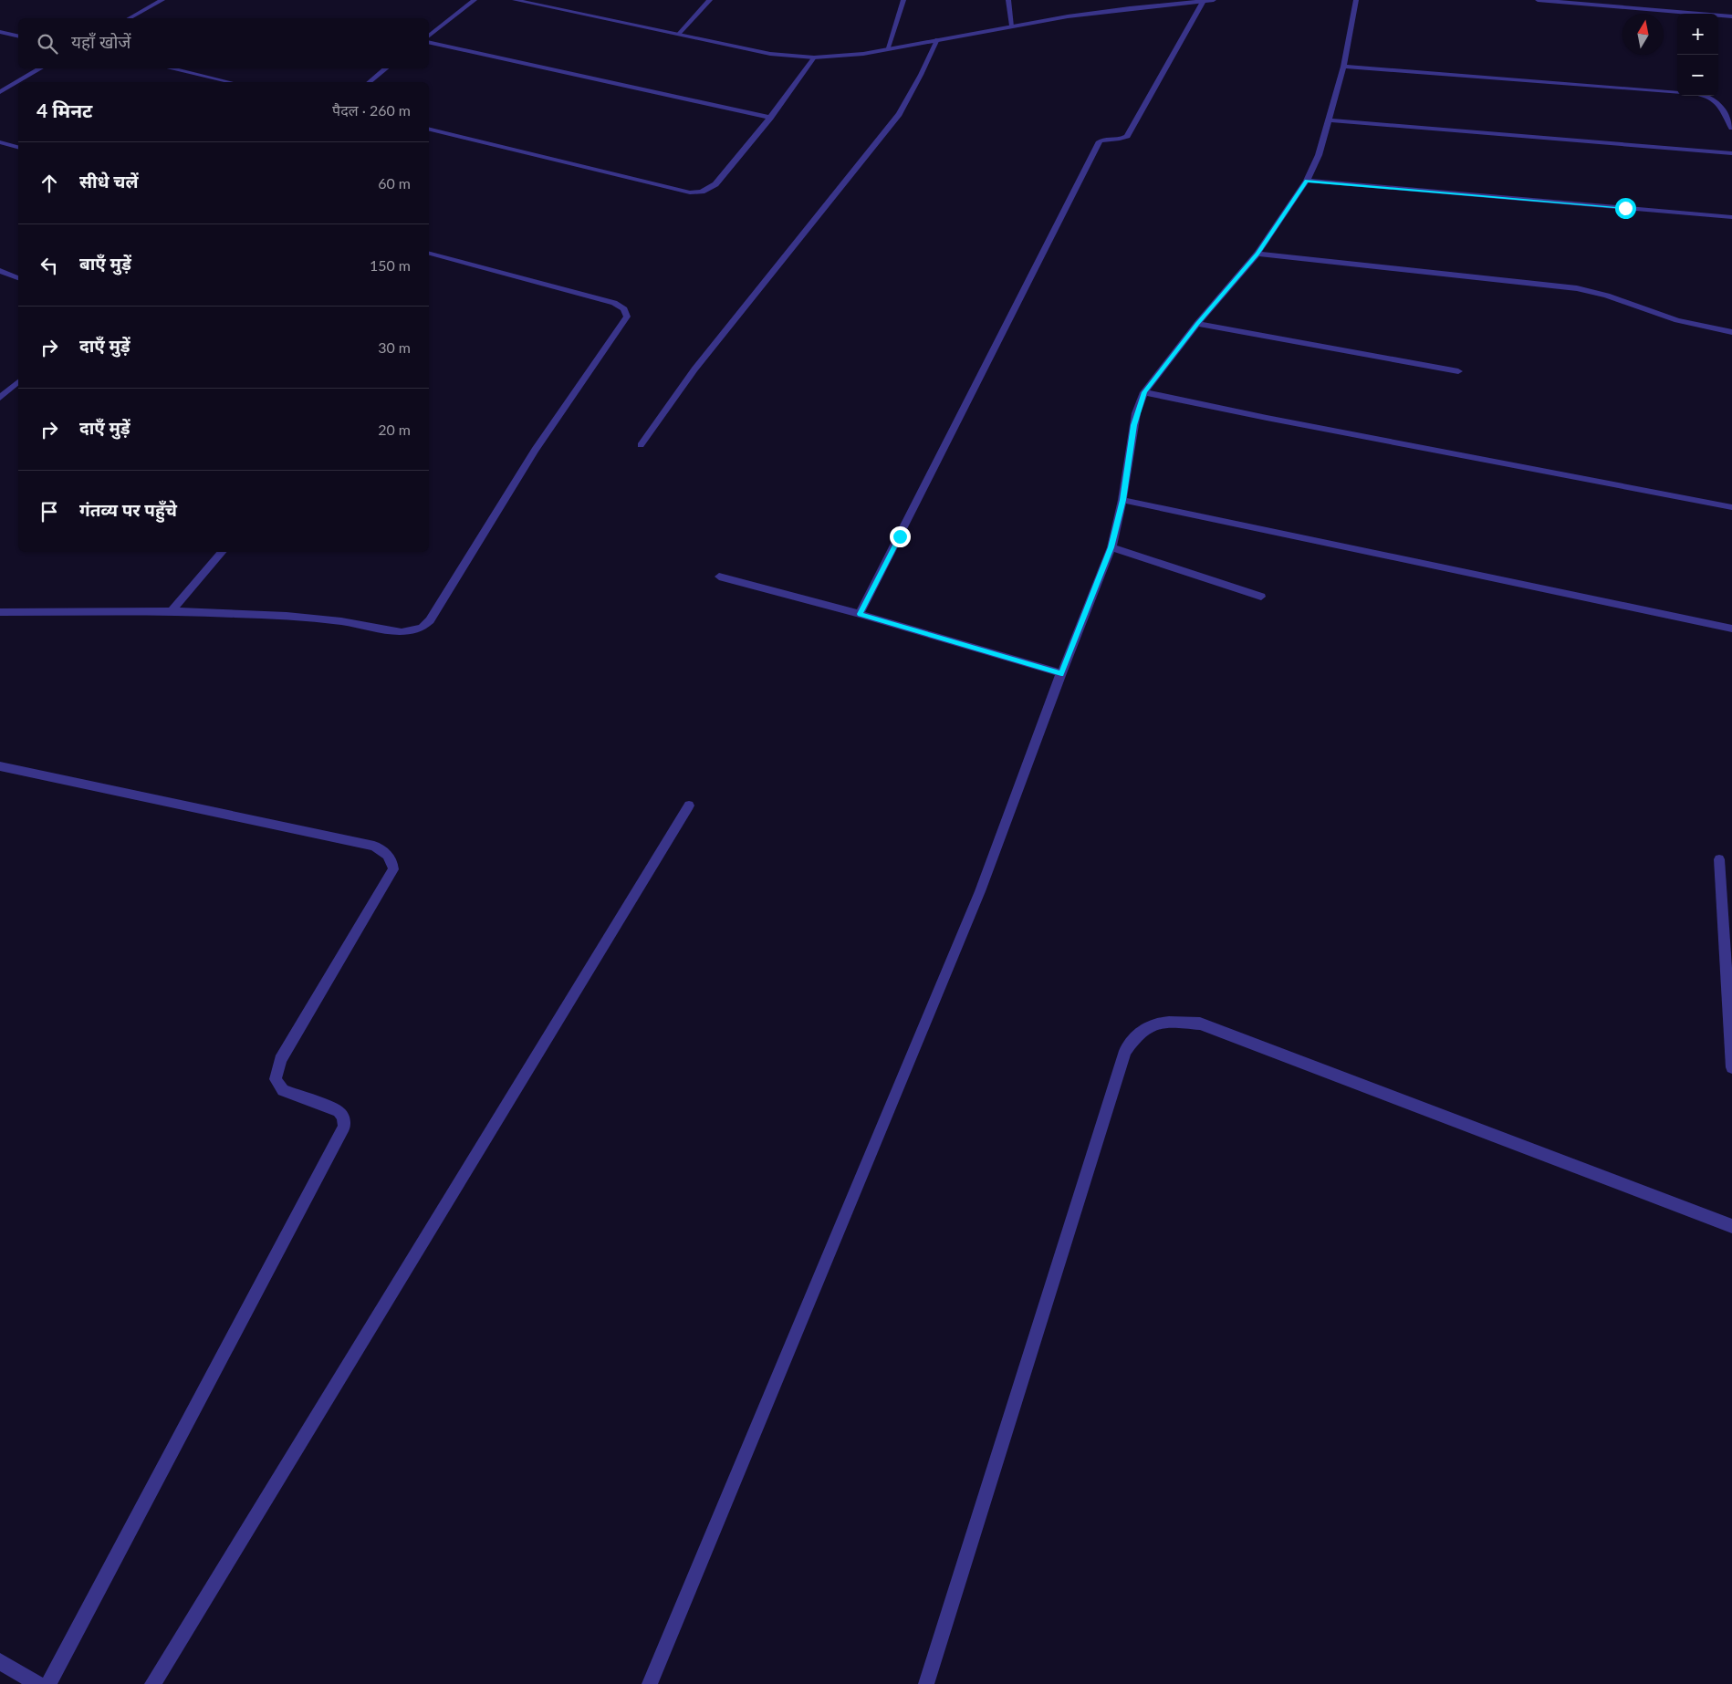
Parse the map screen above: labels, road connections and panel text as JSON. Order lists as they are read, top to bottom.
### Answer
{
  "north": "top",
  "page": {
    "map_buttons": ["+", "−"],
    "search": "यहाँ खोजें",
    "heading": ["4 मिनट", "पैदल · 260 m"],
    "list": [
      ["सीधे चलें", "60 m"],
      ["बाएँ मुड़ें", "150 m"],
      ["दाएँ मुड़ें", "30 m"],
      ["दाएँ मुड़ें", "20 m"],
      "गंतव्य पर पहुँचे"
    ]
  }
}
